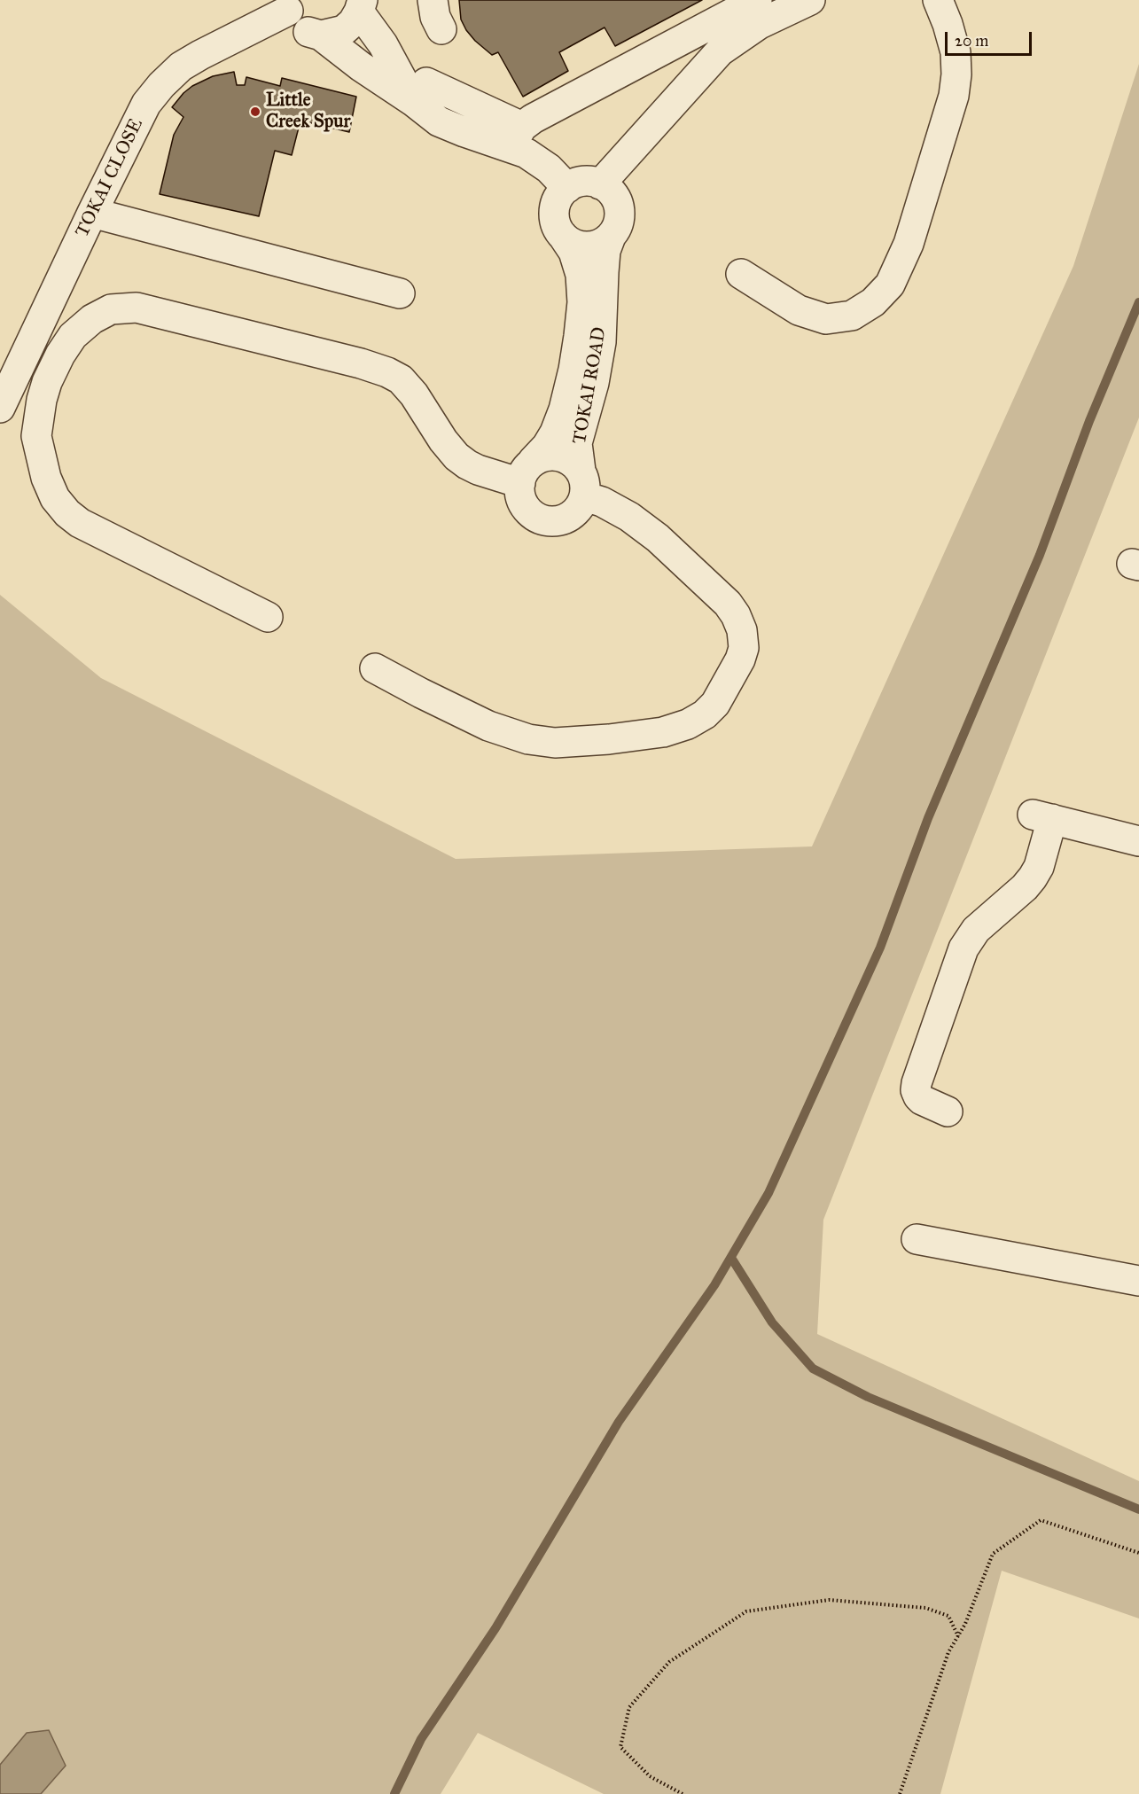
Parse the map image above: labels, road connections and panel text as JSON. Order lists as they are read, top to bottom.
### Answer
{
  "streets": {
    "street": ["TOKAI CLOSE", "TOKAI ROAD"]
  },
  "places": ["Little Creek Spur"],
  "scale_bar": "20 m"
}
